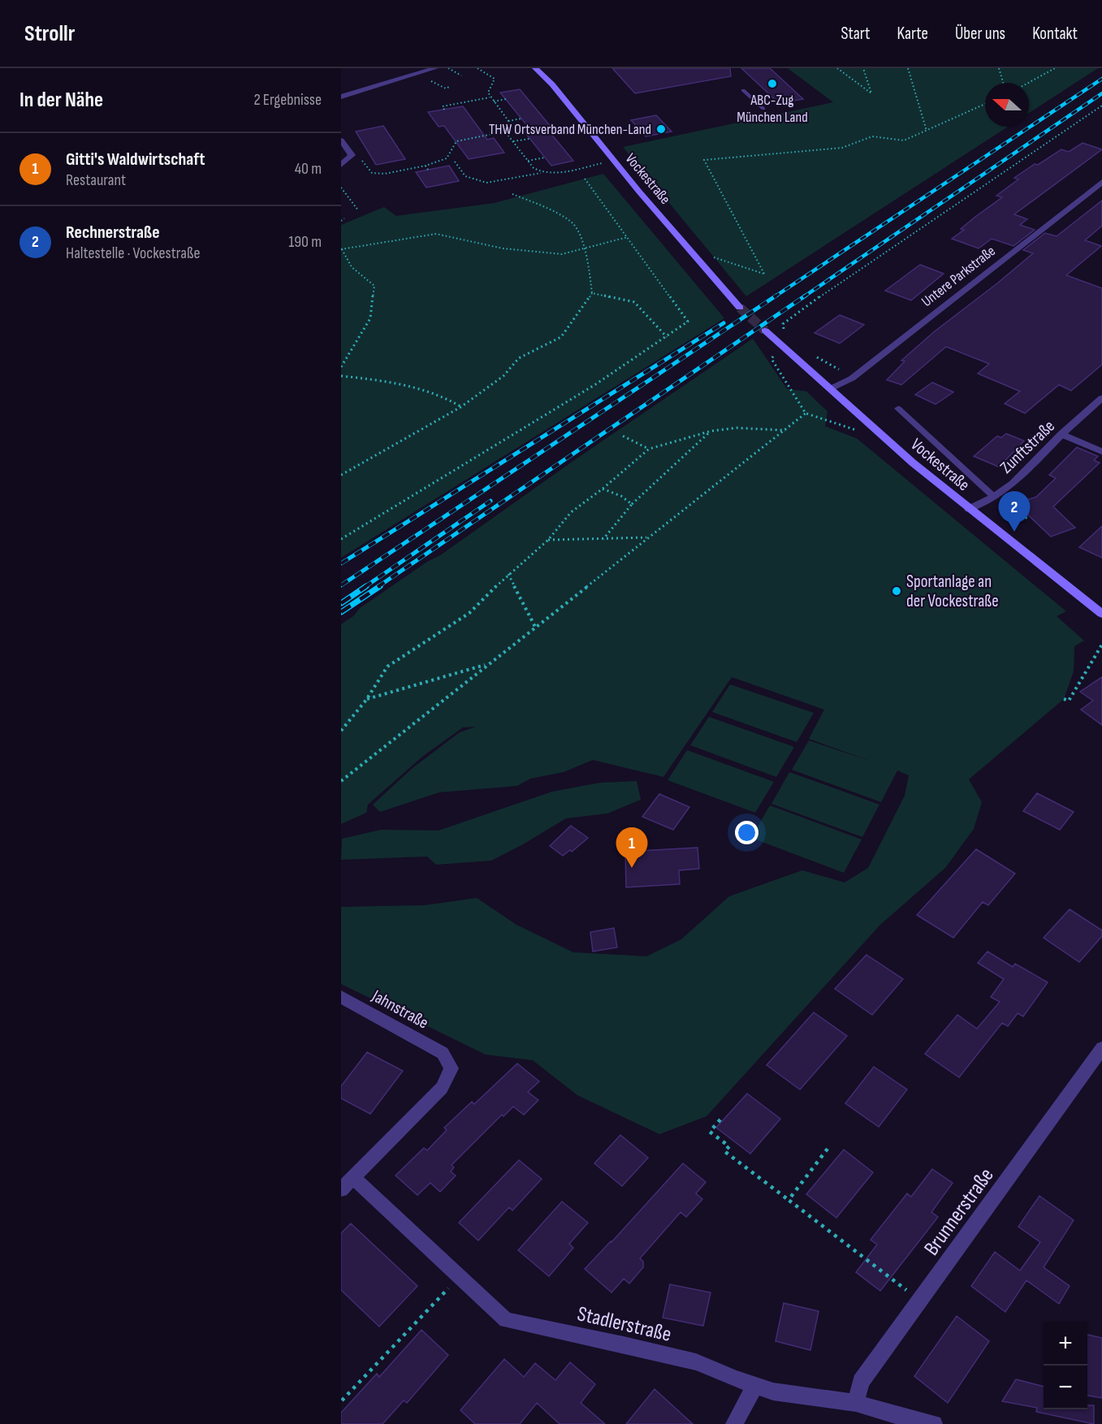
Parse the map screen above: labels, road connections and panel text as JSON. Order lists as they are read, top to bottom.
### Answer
{
  "streets": {
    "main road": ["Vockestraße"],
    "street": [
      "Untere Parkstraße",
      "Zunftstraße",
      "Jahnstraße",
      "Brunnerstraße",
      "Stadlerstraße"
    ]
  },
  "crossings": [
    ["Vockestraße", "Untere Parkstraße"],
    ["Vockestraße", "Zunftstraße"],
    ["Jahnstraße", "Stadlerstraße"],
    ["Brunnerstraße", "Stadlerstraße"]
  ],
  "places": ["ABC-Zug München Land", "THW Ortsverband München-Land", "Sportanlage an der Vockestraße"],
  "north": "left",
  "page": {
    "header": "Strollr",
    "nav": [
      "Start",
      "Karte",
      "Über uns",
      "Kontakt"
    ],
    "heading": ["In der Nähe", "2 Ergebnisse"],
    "list": [
      {
        "mark": "1",
        "name": "Gitti's Waldwirtschaft",
        "note": "Restaurant",
        "value": "40 m"
      },
      {
        "mark": "2",
        "name": "Rechnerstraße",
        "note": "Haltestelle · Vockestraße",
        "value": "190 m"
      }
    ],
    "pins": ["2", "1"],
    "map_buttons": ["+", "−"]
  }
}
